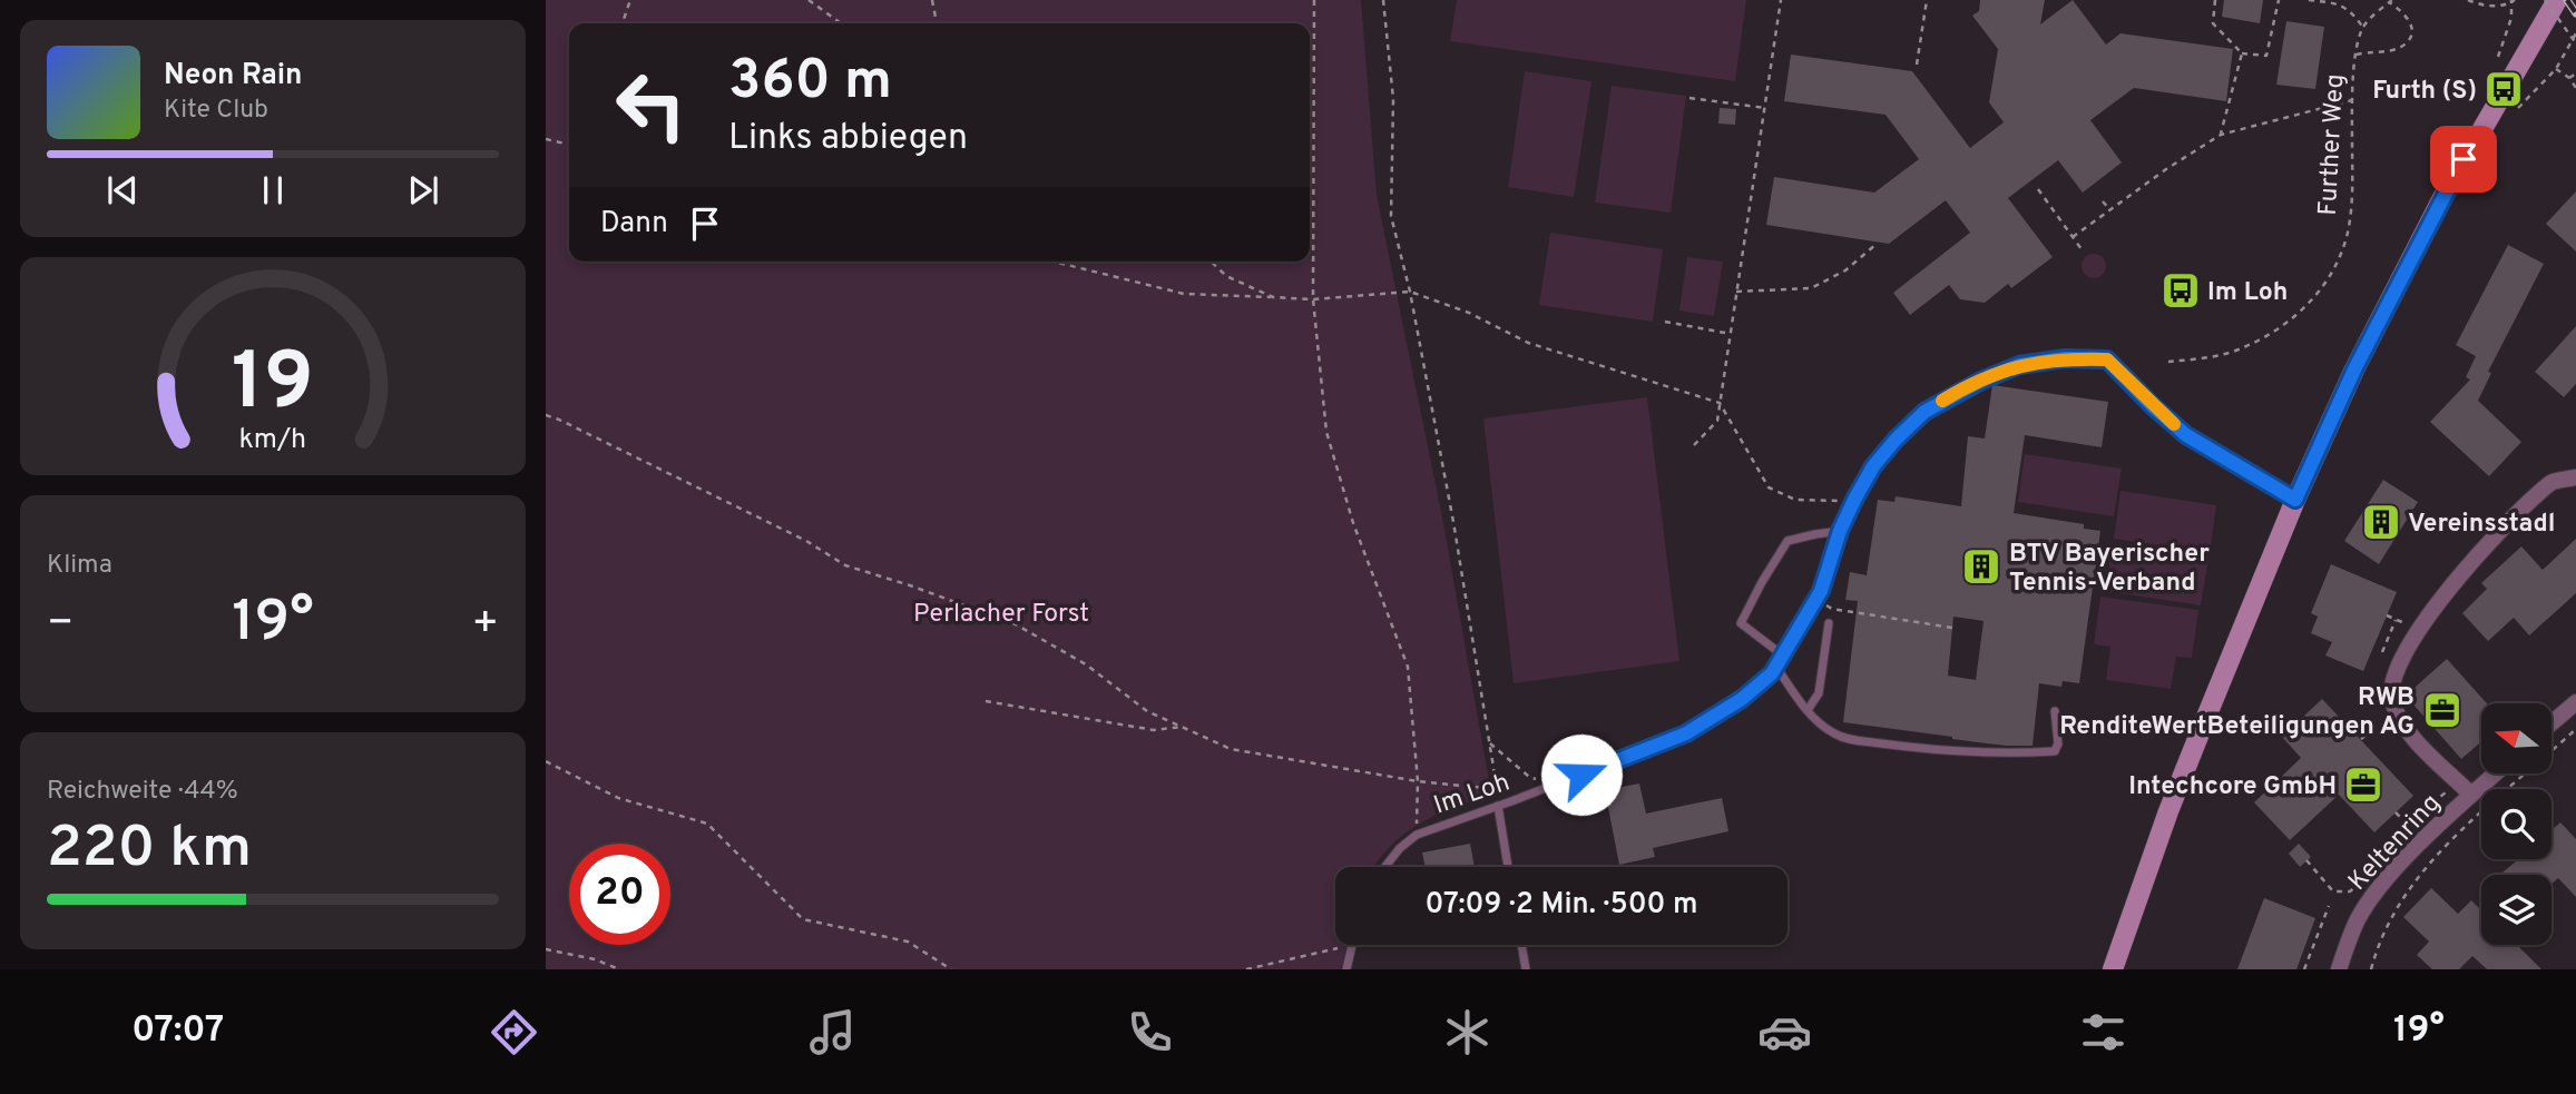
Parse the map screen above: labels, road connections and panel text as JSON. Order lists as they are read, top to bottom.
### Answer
{
  "streets": {
    "street": ["Keltenring"],
    "lane": ["Im Loh"],
    "path": ["Further Weg"]
  },
  "parks": ["Perlacher Forst"],
  "places": {
    "bus stop": ["Furth (S)", "Im Loh"],
    "building": ["Vereinsstadl", "BTV Bayerischer Tennis-Verband"],
    "office": ["RWB RenditeWertBeteiligungen AG", "Intechcore GmbH"]
  },
  "north": "left",
  "page": {
    "turn": ["360 m", "Links abbiegen"],
    "song": ["Neon Rain", "Kite Club"],
    "then": "Dann",
    "tile": [
      "Klima",
      ["Reichweite · 44%", "220 km"]
    ],
    "heat": ["−", "19°", "+"],
    "limit": "20",
    "trip": "07:09 · 2 Min. · 500 m",
    "tabs": ["07:07", "19°"],
    "gauge": ["19", "km/h"]
  }
}
